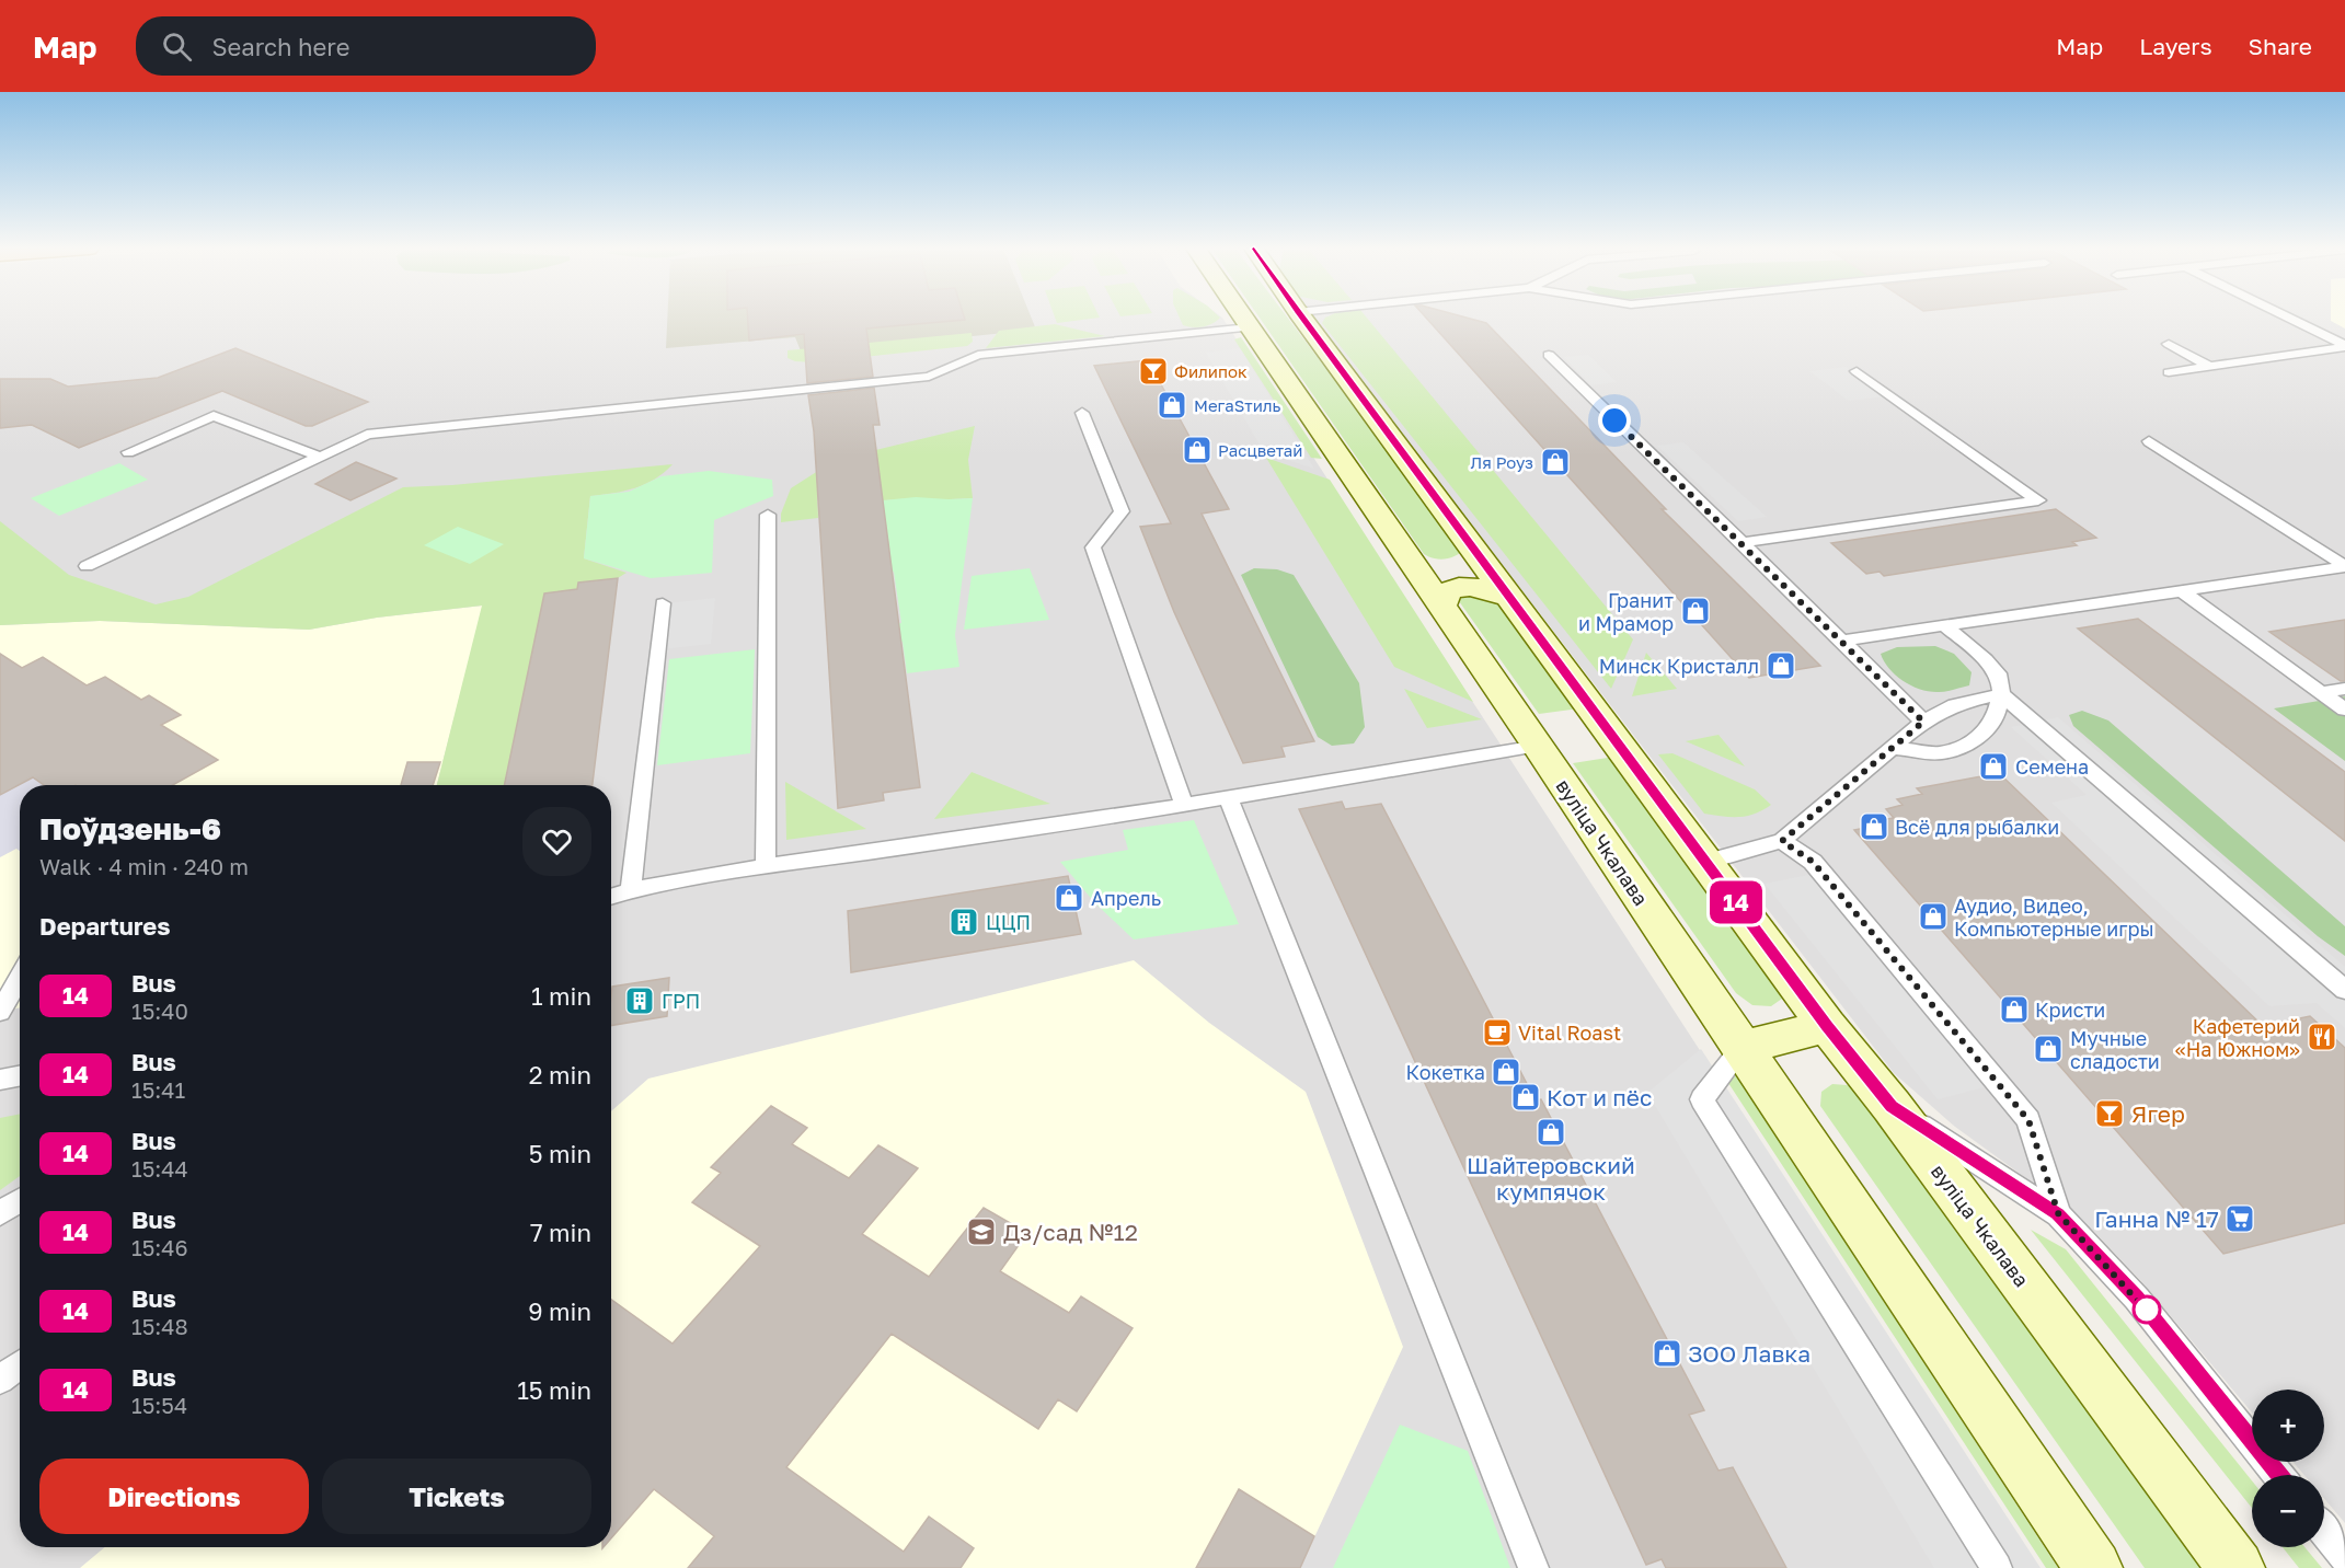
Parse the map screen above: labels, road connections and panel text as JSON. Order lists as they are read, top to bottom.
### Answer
{
  "streets": {
    "main road": ["вуліца Чкалава"]
  },
  "places": {
    "bar": ["Филипок", "Ягер"],
    "shop": [
      "МегаSтиль",
      "Расцветай",
      "Ля Роуз",
      "Гранит и Мрамор",
      "Минск Кристалл",
      "Семена",
      "Всё для рыбалки",
      "Апрель",
      "Аудио, Видео, Компьютерные игры",
      "Кристи",
      "Мучные сладости",
      "Кокетка",
      "Кот и пёс",
      "Шайтеровский кумпячок",
      "ЗОО Лавка"
    ],
    "building": ["ЦЦП", "ГРП"],
    "cafe": ["Vital Roast"],
    "restaurant": ["Кафетерий «На Южном»"],
    "supermarket": ["Ганна № 17"],
    "school or university": ["Дз/сад №12"]
  },
  "lines": ["bus line 14"],
  "page": {
    "header": "Map",
    "search": "Search here",
    "nav": ["Map", "Layers", "Share"],
    "on_map": "14",
    "heading": [
      ["Поўдзень-6", "Walk · 4 min · 240 m"],
      "Departures"
    ],
    "list": [
      {
        "mark": "14",
        "name": "Bus",
        "note": "15:40",
        "value": "1 min"
      },
      {
        "mark": "14",
        "name": "Bus",
        "note": "15:41",
        "value": "2 min"
      },
      {
        "mark": "14",
        "name": "Bus",
        "note": "15:44",
        "value": "5 min"
      },
      {
        "mark": "14",
        "name": "Bus",
        "note": "15:46",
        "value": "7 min"
      },
      {
        "mark": "14",
        "name": "Bus",
        "note": "15:48",
        "value": "9 min"
      },
      {
        "mark": "14",
        "name": "Bus",
        "note": "15:54",
        "value": "15 min"
      }
    ],
    "map_buttons": ["+", "−"],
    "buttons": ["Directions", "Tickets"]
  }
}
